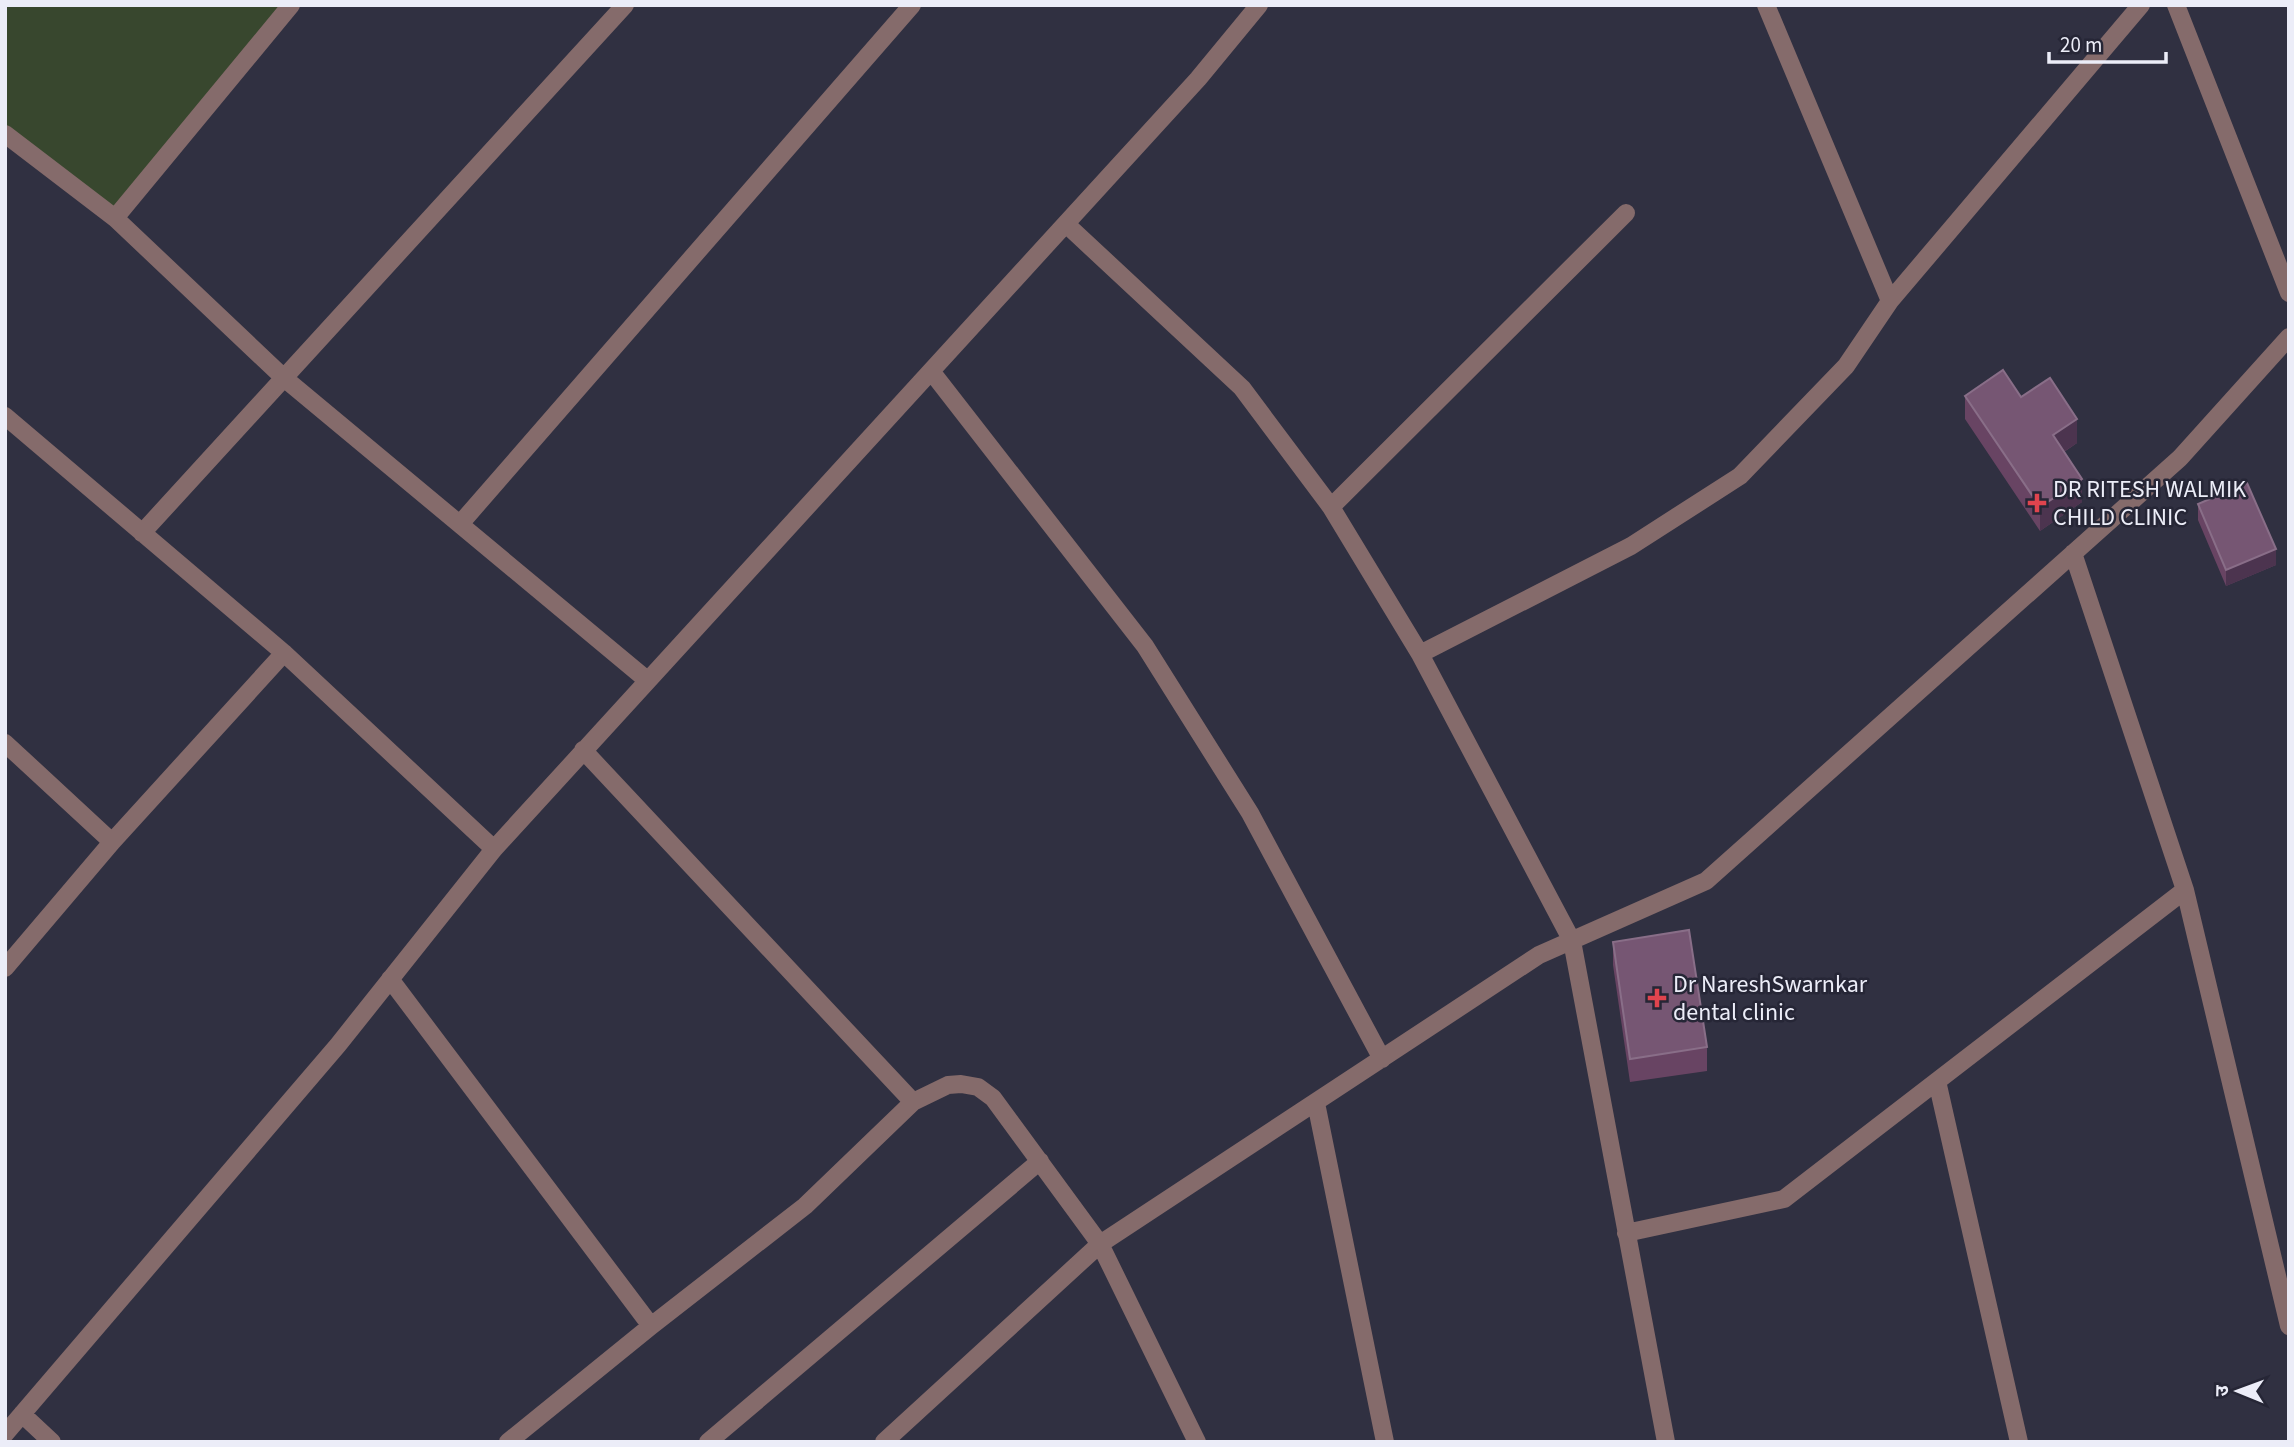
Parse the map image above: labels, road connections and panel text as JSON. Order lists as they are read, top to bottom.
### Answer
{
  "places": {
    "health": ["DR RITESH WALMIK CHILD CLINIC", "Dr NareshSwarnkar dental clinic"]
  },
  "scale_bar": "20 m",
  "north": "left"
}
